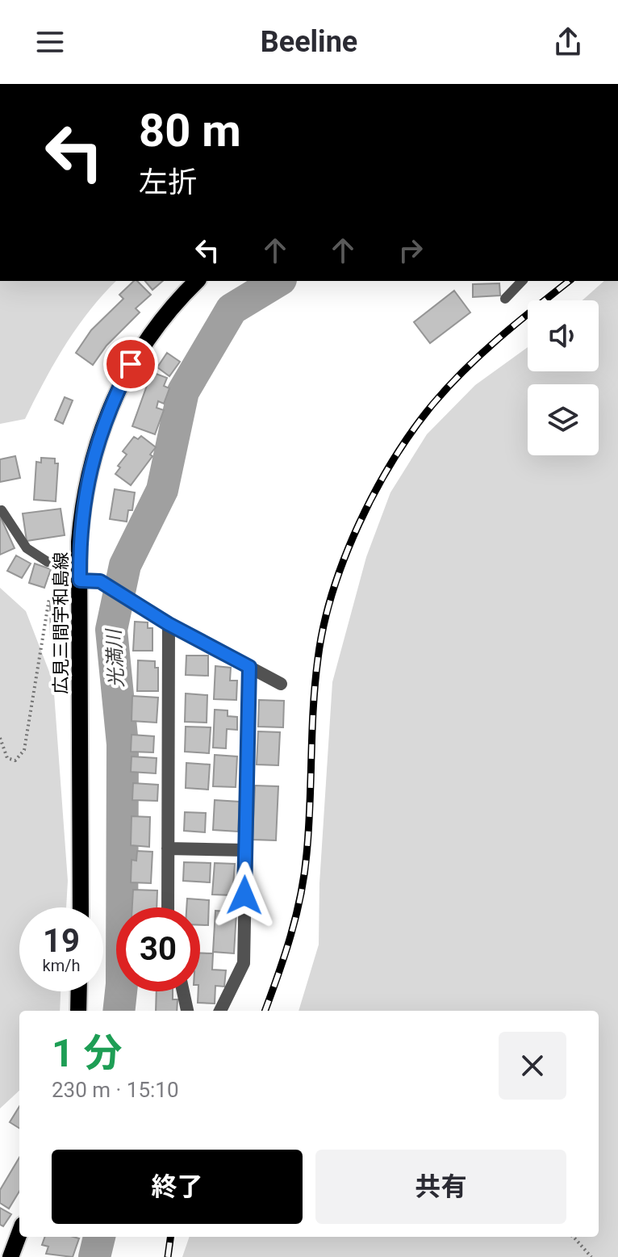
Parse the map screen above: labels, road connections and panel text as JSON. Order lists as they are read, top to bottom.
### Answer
{
  "streets": {
    "main road": ["広見三間宇和島線"]
  },
  "water": ["光満川"],
  "page": {
    "header": "Beeline",
    "turn": ["80 m", "左折"],
    "speed": "19 km/h",
    "limit": "30",
    "heading": ["1 分", "230 m · 15:10"],
    "buttons": ["終了", "共有"]
  }
}
